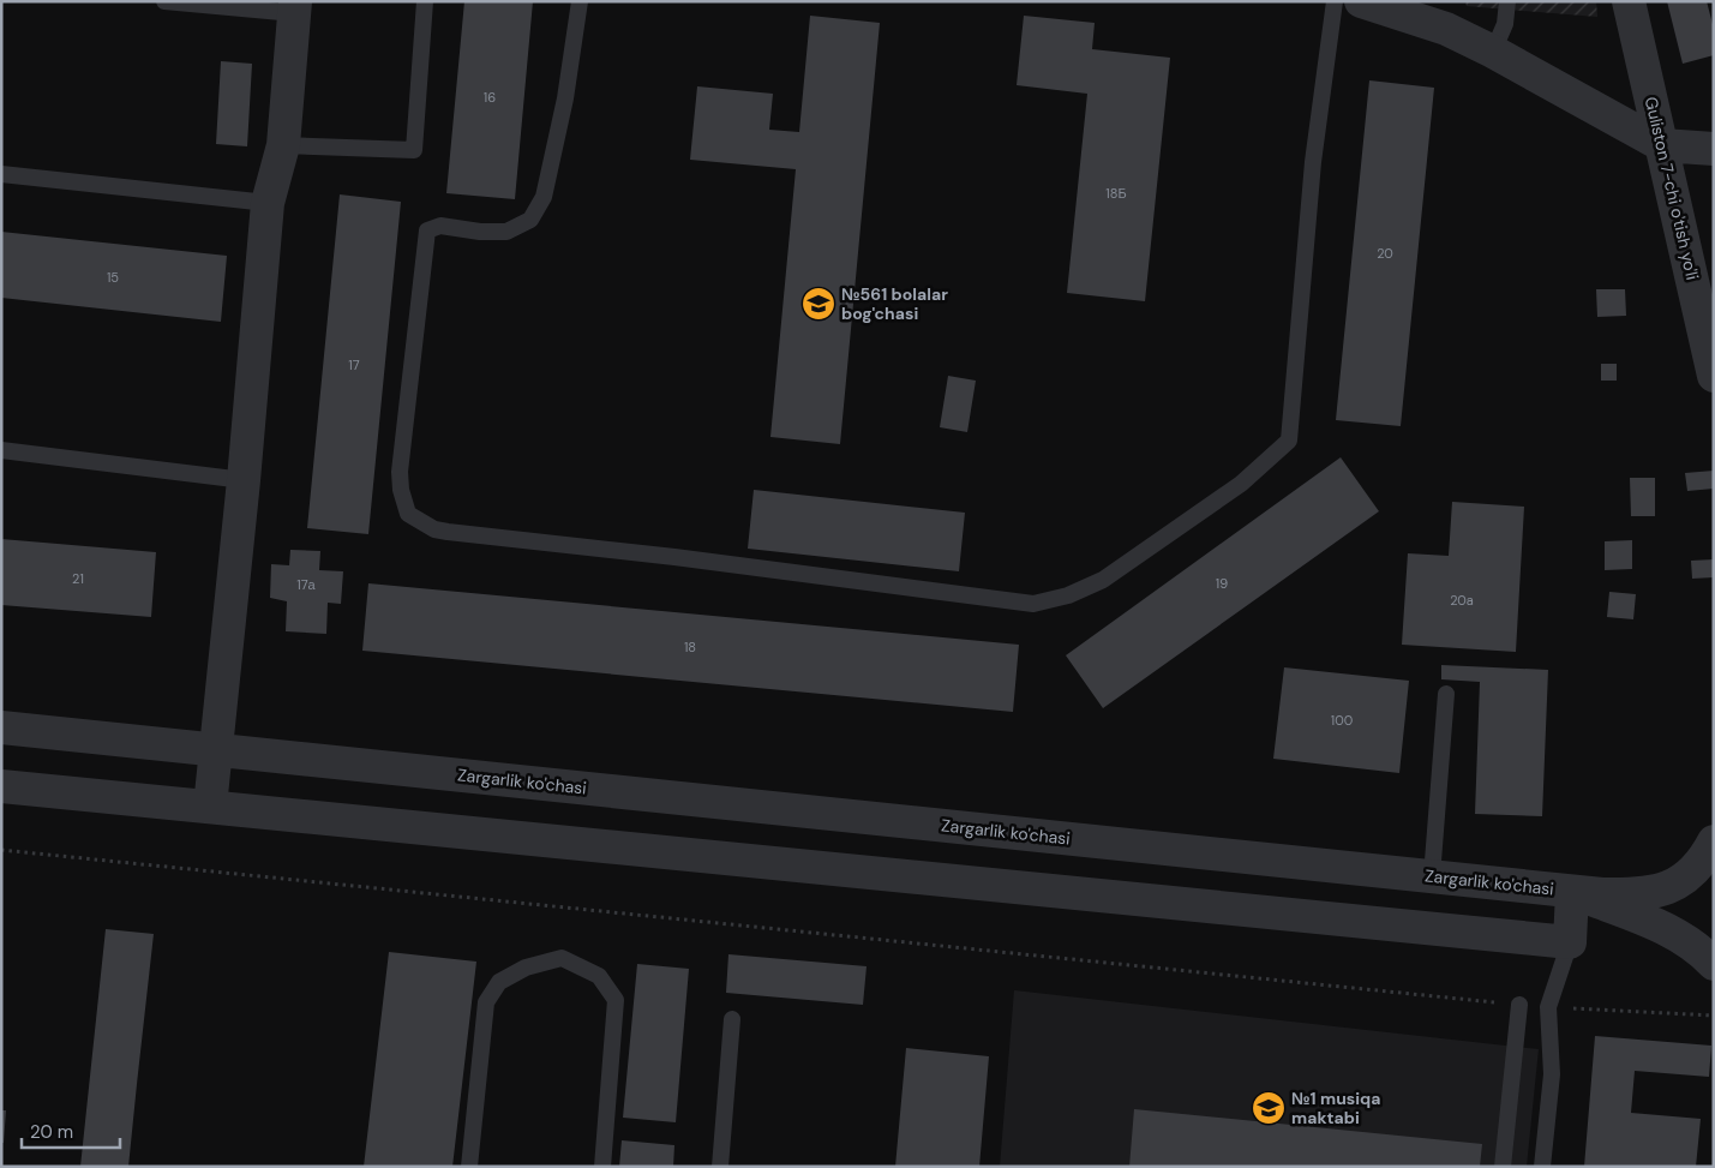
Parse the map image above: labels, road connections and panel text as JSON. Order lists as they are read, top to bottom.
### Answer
{
  "streets": {
    "street": ["Guliston 7-chi o'tish yo'li", "Zargarlik ko'chasi"]
  },
  "places": {
    "school or university": ["№561 bolalar bog'chasi", "№1 musiqa maktabi"]
  },
  "house_numbers": [
    "16",
    "18Б",
    "20",
    "15",
    "17",
    "21",
    "19",
    "17а",
    "20a",
    "18",
    "100"
  ],
  "scale_bar": "20 m"
}
